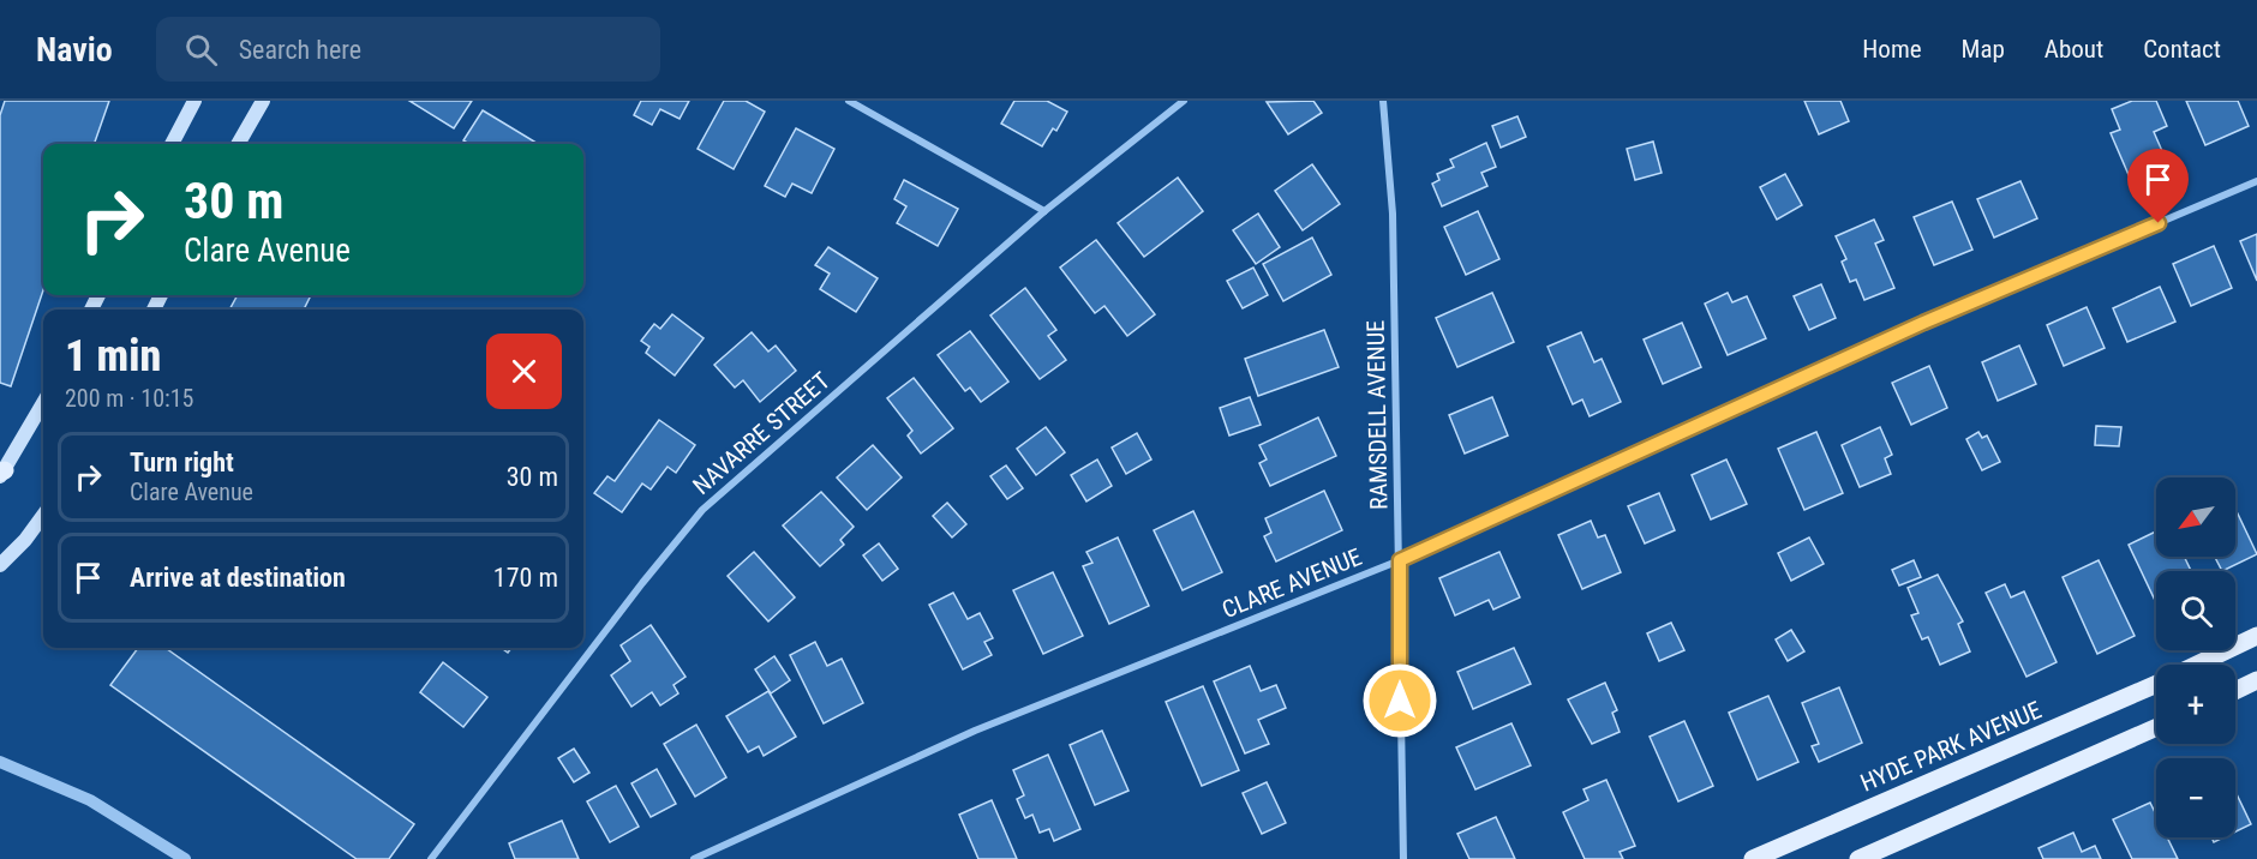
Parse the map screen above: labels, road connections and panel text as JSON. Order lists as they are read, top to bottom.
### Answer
{
  "streets": {
    "main road": ["HYDE PARK AVENUE"],
    "street": ["RAMSDELL AVENUE", "NAVARRE STREET", "CLARE AVENUE"]
  },
  "crossings": [
    ["RAMSDELL AVENUE", "CLARE AVENUE"]
  ],
  "north": "bottom left",
  "page": {
    "header": "Navio",
    "search": "Search here",
    "nav": [
      "Home",
      "Map",
      "About",
      "Contact"
    ],
    "turn": ["30 m", "Clare Avenue"],
    "heading": ["1 min", "200 m · 10:15"],
    "list": [
      {
        "name": "Turn right",
        "note": "Clare Avenue",
        "value": "30 m"
      },
      {
        "name": "Arrive at destination",
        "value": "170 m"
      }
    ],
    "map_buttons": ["+", "−"]
  }
}
